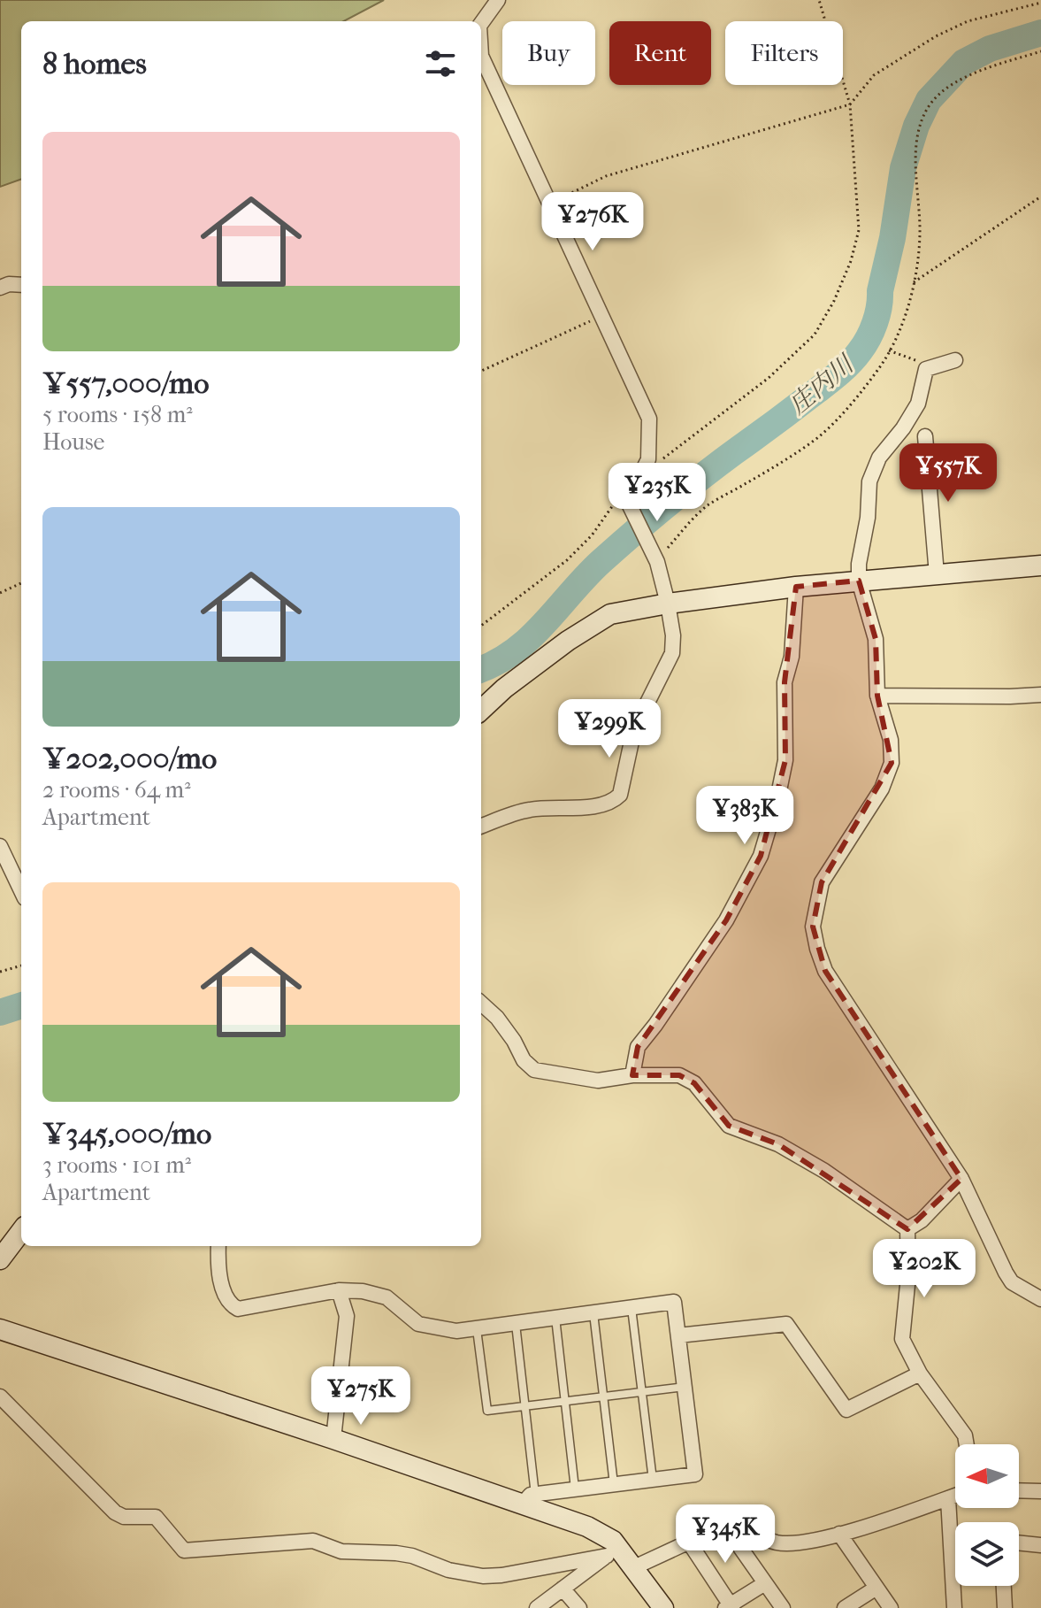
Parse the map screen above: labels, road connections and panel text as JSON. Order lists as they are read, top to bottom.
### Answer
{
  "water": ["庄内川"],
  "north": "left",
  "page": {
    "chip": ["Buy", "Rent", "Filters"],
    "heading": "8 homes",
    "list": [
      {
        "name": "¥557,000/mo",
        "note": "5 rooms · 158 m² · House"
      },
      {
        "name": "¥202,000/mo",
        "note": "2 rooms · 64 m² · Apartment"
      },
      {
        "name": "¥345,000/mo",
        "note": "3 rooms · 101 m² · Apartment"
      }
    ],
    "price": [
      "¥276K",
      "¥557K",
      "¥235K",
      "¥299K",
      "¥383K",
      "¥202K",
      "¥275K",
      "¥345K"
    ]
  }
}
